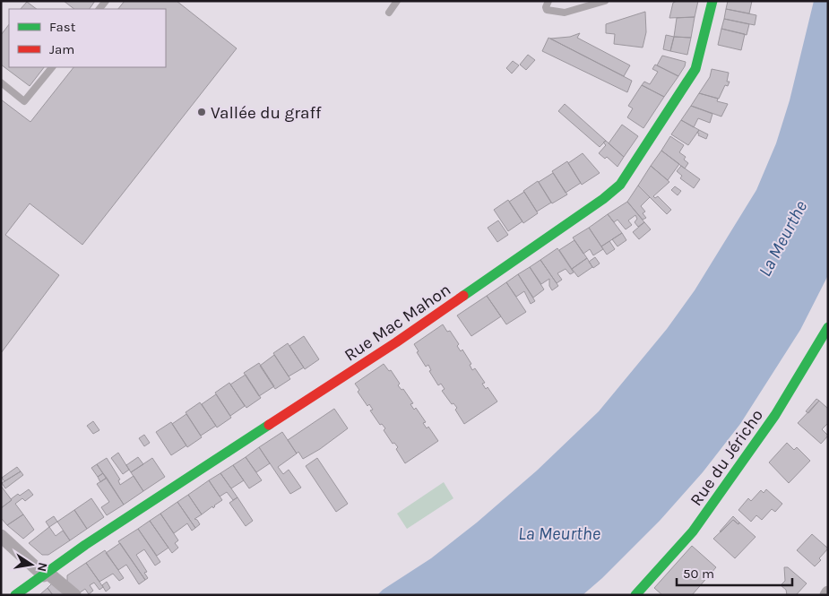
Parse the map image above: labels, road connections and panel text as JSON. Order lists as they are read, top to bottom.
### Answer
{
  "streets": {
    "street": ["Rue Mac Mahon", "Rue du Jéricho"]
  },
  "water": ["La Meurthe"],
  "places": ["Vallée du graff"],
  "legend": ["Fast", "Jam"],
  "scale_bar": "50 m",
  "north": "right"
}
